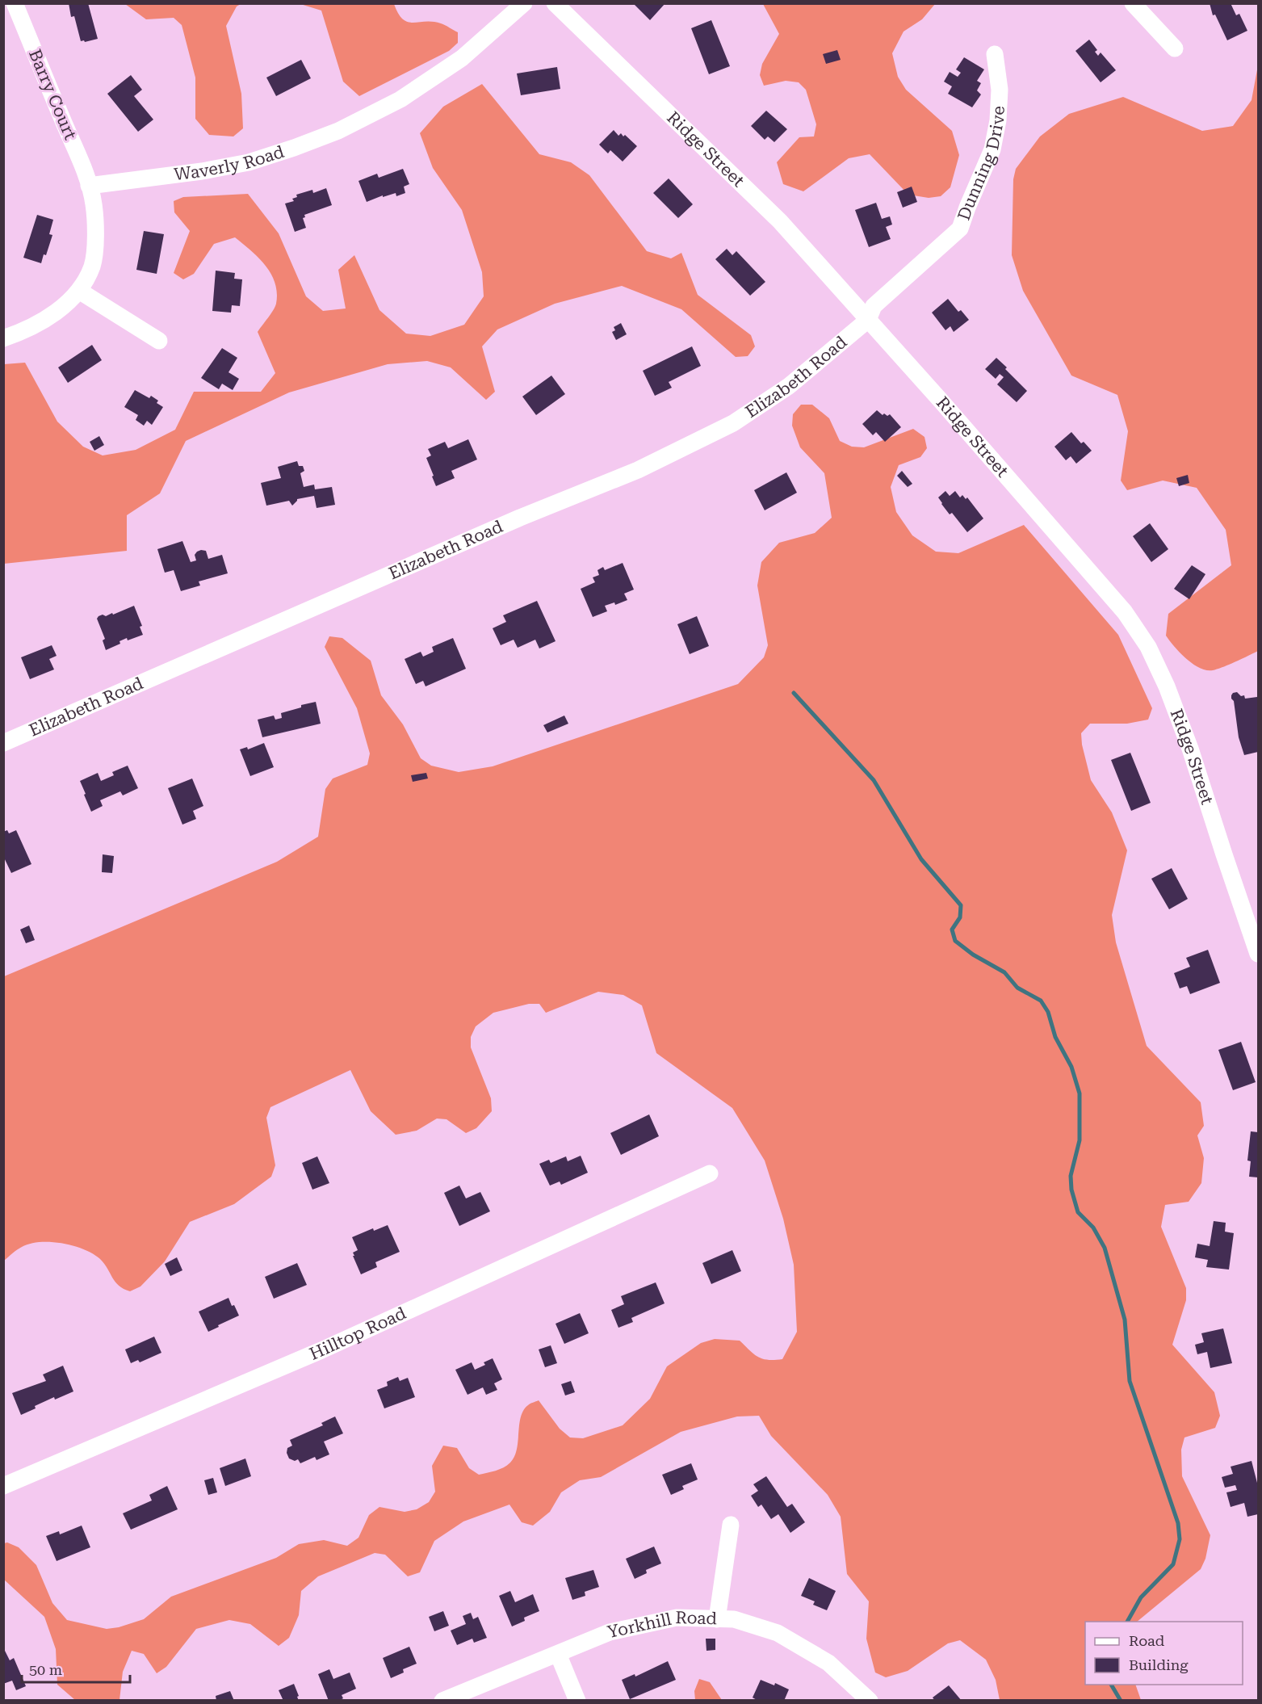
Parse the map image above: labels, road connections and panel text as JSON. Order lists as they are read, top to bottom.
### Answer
{
  "streets": {
    "street": [
      "Barry Court",
      "Ridge Street",
      "Waverly Road",
      "Dunning Drive",
      "Elizabeth Road",
      "Hilltop Road",
      "Yorkhill Road"
    ]
  },
  "crossings": [
    ["Barry Court", "Waverly Road"],
    ["Ridge Street", "Dunning Drive"],
    ["Ridge Street", "Elizabeth Road"],
    ["Dunning Drive", "Elizabeth Road"]
  ],
  "legend": ["Road", "Building"],
  "scale_bar": "50 m"
}
